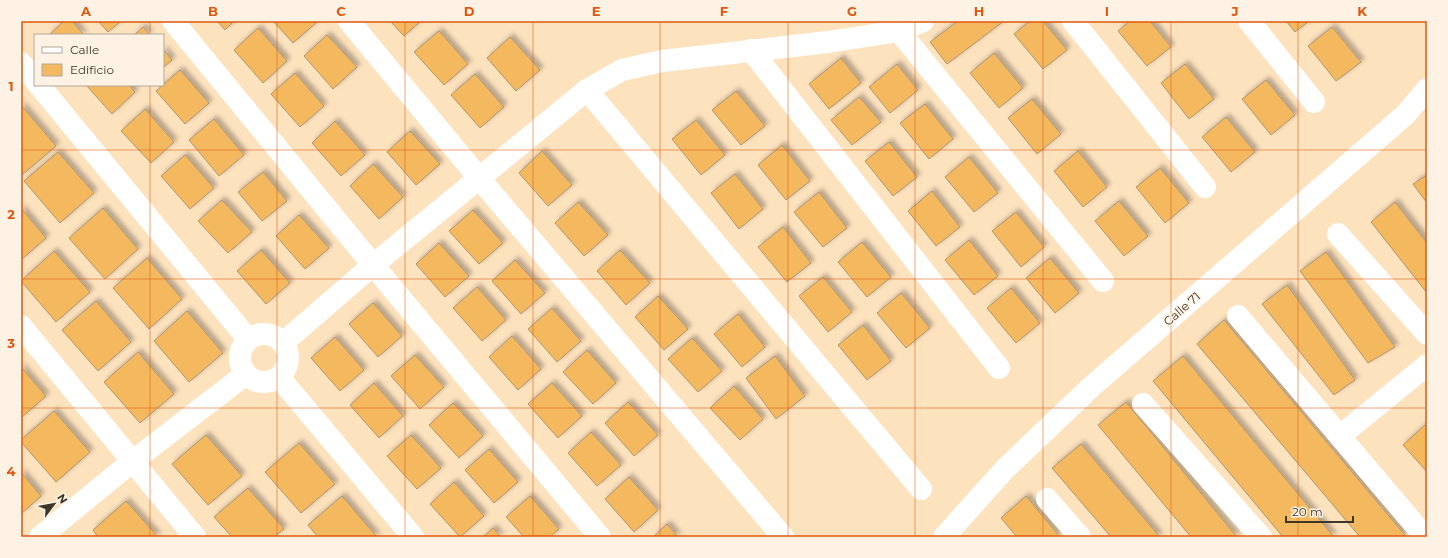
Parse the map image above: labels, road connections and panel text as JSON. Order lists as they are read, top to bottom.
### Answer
{
  "streets": {
    "street": ["Calle 71"]
  },
  "legend": ["Calle", "Edificio"],
  "scale_bar": "20 m",
  "north": "top right",
  "grid": {
    "columns": [
      "A",
      "B",
      "C",
      "D",
      "E",
      "F",
      "G",
      "H",
      "I",
      "J",
      "K"
    ],
    "rows": [
      "1",
      "2",
      "3",
      "4"
    ]
  }
}
